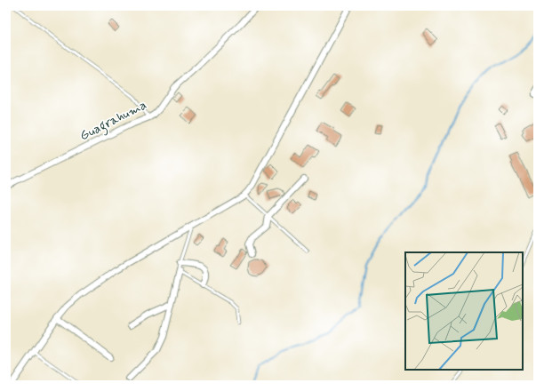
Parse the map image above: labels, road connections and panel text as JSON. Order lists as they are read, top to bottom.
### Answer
{
  "streets": {
    "street": ["Guagrahuma"]
  }
}
